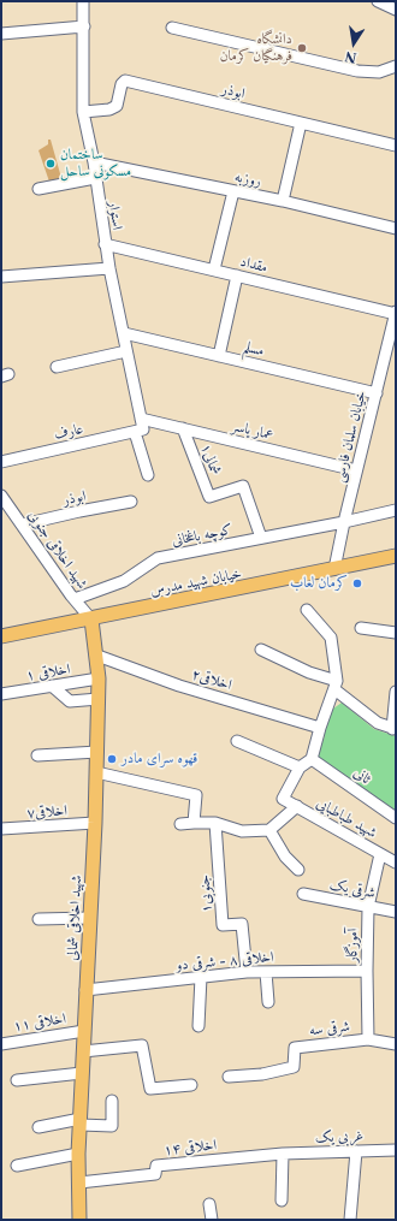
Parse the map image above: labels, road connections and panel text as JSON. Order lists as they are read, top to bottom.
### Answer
{
  "streets": {
    "main road": ["خیابان شهید مدرس", "شهید اخلاقی شمالی"],
    "street": [
      "ابوذر",
      "روزبه",
      "استوار",
      "مقداد",
      "مسلم",
      "عمار یاسر",
      "عارف",
      "خیابان سلمان فارسی",
      "شمالی۱",
      "کوچه باغخانی",
      "شهید اخلاقی جنوبی",
      "اخلاقی ۱",
      "اخلاقی۲",
      "ثانی",
      "اخلاقی۷",
      "شهید طباطبایی",
      "شرقی یک",
      "جنوبی۱",
      "آموزگار",
      "اخلاقی ۸ - شرقی دو",
      "اخلاقی ۱۱",
      "شرقی سه",
      "غربی یک",
      "اخلاقی ۱۴"
    ]
  },
  "crossings": [
    ["ابوذر", "استوار"],
    ["ابوذر", "شهید اخلاقی جنوبی"],
    ["روزبه", "استوار"],
    ["استوار", "مقداد"],
    ["استوار", "مسلم"],
    ["استوار", "عمار یاسر"],
    ["استوار", "عارف"],
    ["مقداد", "خیابان سلمان فارسی"],
    ["مسلم", "خیابان سلمان فارسی"],
    ["عمار یاسر", "عارف"],
    ["عمار یاسر", "خیابان سلمان فارسی"],
    ["عمار یاسر", "شمالی۱"],
    ["خیابان سلمان فارسی", "کوچه باغخانی"],
    ["خیابان سلمان فارسی", "خیابان شهید مدرس"],
    ["شمالی۱", "کوچه باغخانی"],
    ["کوچه باغخانی", "شهید اخلاقی جنوبی"],
    ["شهید اخلاقی جنوبی", "خیابان شهید مدرس"],
    ["شهید اخلاقی جنوبی", "شهید اخلاقی شمالی"],
    ["خیابان شهید مدرس", "شهید اخلاقی شمالی"],
    ["اخلاقی ۱", "شهید اخلاقی شمالی"],
    ["اخلاقی۲", "شهید اخلاقی شمالی"],
    ["اخلاقی۷", "شهید اخلاقی شمالی"],
    ["شهید طباطبایی", "آموزگار"],
    ["شرقی یک", "آموزگار"],
    ["جنوبی۱", "اخلاقی ۸ - شرقی دو"],
    ["شهید اخلاقی شمالی", "اخلاقی ۸ - شرقی دو"],
    ["شهید اخلاقی شمالی", "اخلاقی ۱۱"],
    ["شهید اخلاقی شمالی", "اخلاقی ۱۴"],
    ["آموزگار", "اخلاقی ۸ - شرقی دو"],
    ["آموزگار", "شرقی سه"],
    ["غربی یک", "اخلاقی ۱۴"]
  ],
  "places": [
    "دانشگاه فرهنگیان کرمان",
    "ساختمان مسکونی ساحل",
    "کرمان لعاب",
    "قهوه سرای مادر"
  ],
  "north": "bottom"
}
